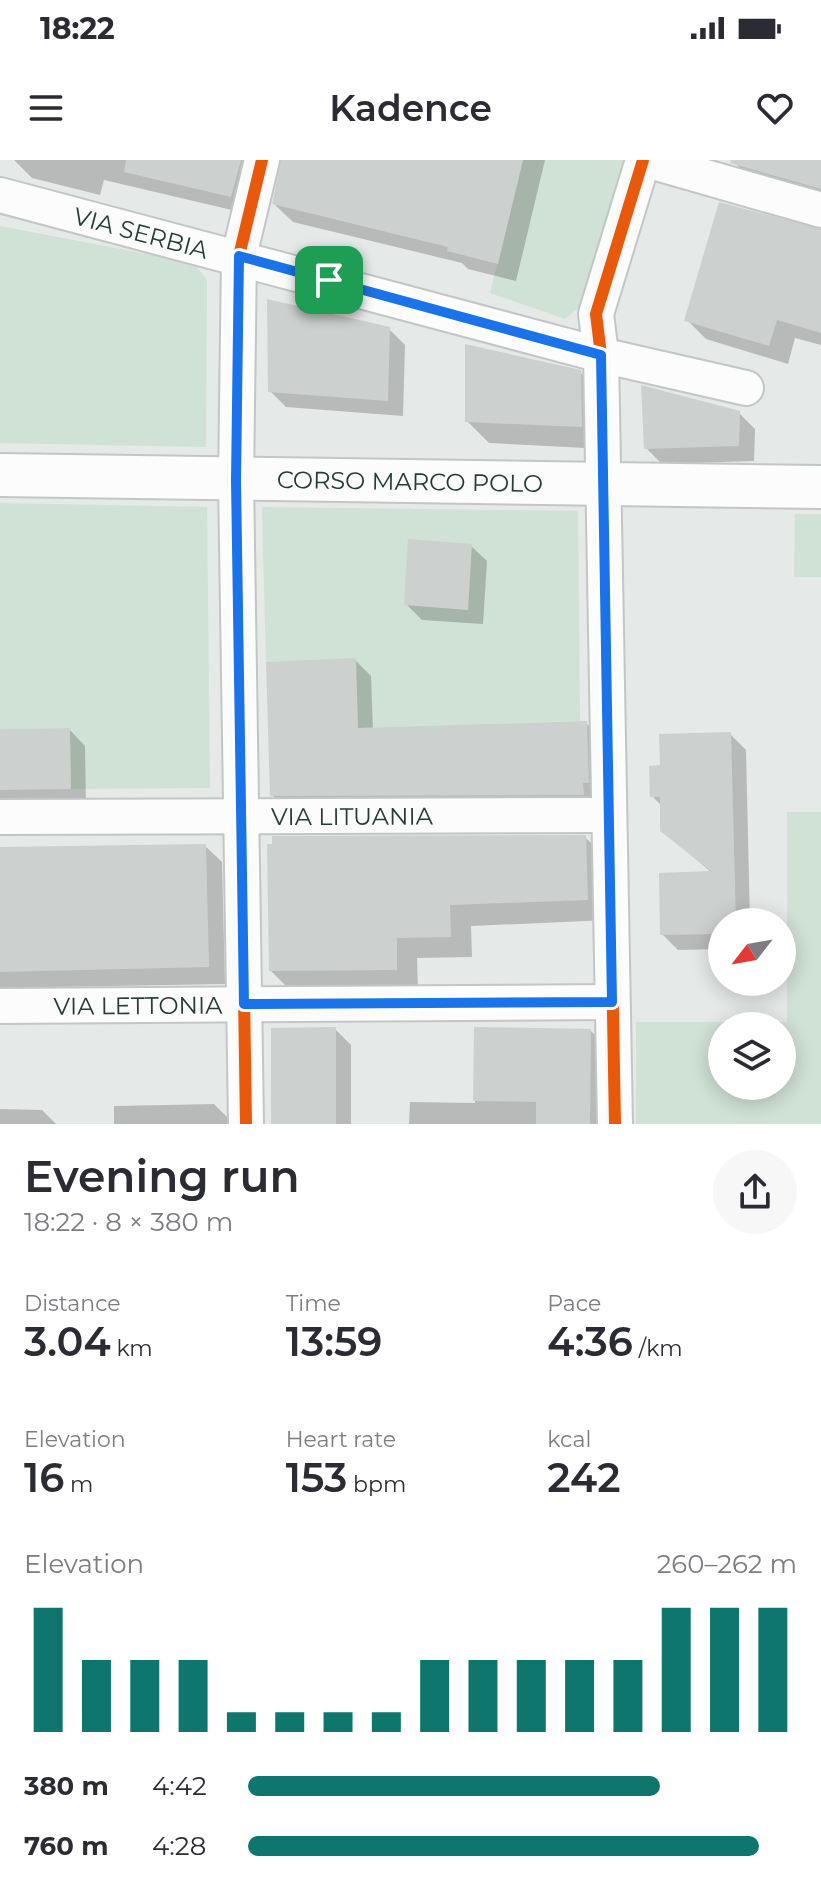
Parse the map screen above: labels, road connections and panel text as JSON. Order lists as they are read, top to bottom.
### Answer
{
  "streets": {
    "street": [
      "VIA SERBIA",
      "CORSO MARCO POLO",
      "VIA LITUANIA",
      "VIA LETTONIA"
    ]
  },
  "north": "bottom left",
  "page": {
    "status": "18:22",
    "header": "Kadence",
    "heading": ["Evening run", "18:22 · 8 × 380 m"],
    "stats": [
      ["Distance", "3.04 km"],
      ["Time", "13:59"],
      ["Pace", "4:36 /km"],
      ["Elevation", "16 m"],
      ["Heart rate", "153 bpm"],
      ["kcal", "242"]
    ],
    "chart": ["Elevation", "260–262 m"],
    "list": [
      {
        "name": "380 m",
        "note": "4:42"
      },
      {
        "name": "760 m",
        "note": "4:28"
      }
    ]
  }
}
